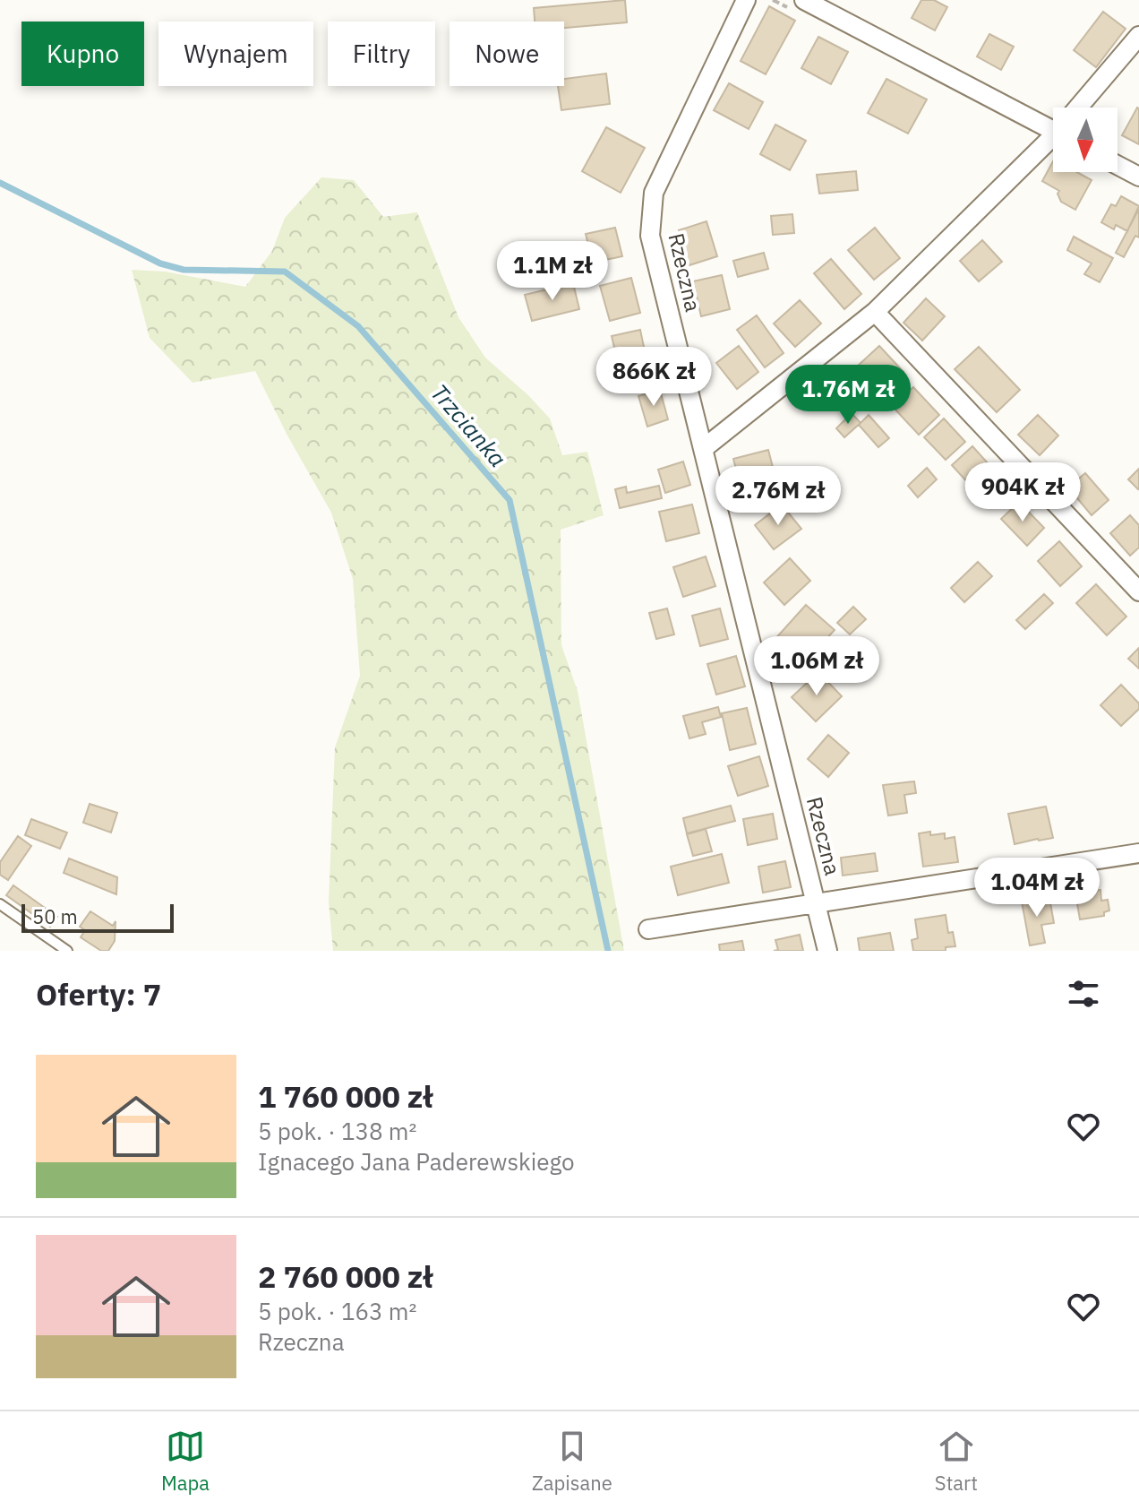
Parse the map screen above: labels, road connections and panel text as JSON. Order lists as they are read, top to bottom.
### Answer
{
  "streets": {
    "street": ["Rzeczna"]
  },
  "water": ["Trzcianka"],
  "scale_bar": "50 m",
  "north": "bottom",
  "page": {
    "chip": [
      "Kupno",
      "Wynajem",
      "Filtry",
      "Nowe"
    ],
    "price": [
      "1.1M zł",
      "866K zł",
      "1.76M zł",
      "904K zł",
      "2.76M zł",
      "1.06M zł",
      "1.04M zł"
    ],
    "scale": "50 m",
    "heading": "Oferty: 7",
    "list": [
      {
        "name": "1 760 000 zł",
        "note": "5 pok. · 138 m² · Ignacego Jana Paderewskiego"
      },
      {
        "name": "2 760 000 zł",
        "note": "5 pok. · 163 m² · Rzeczna"
      }
    ],
    "tabs": ["Mapa", "Zapisane", "Start"]
  }
}
